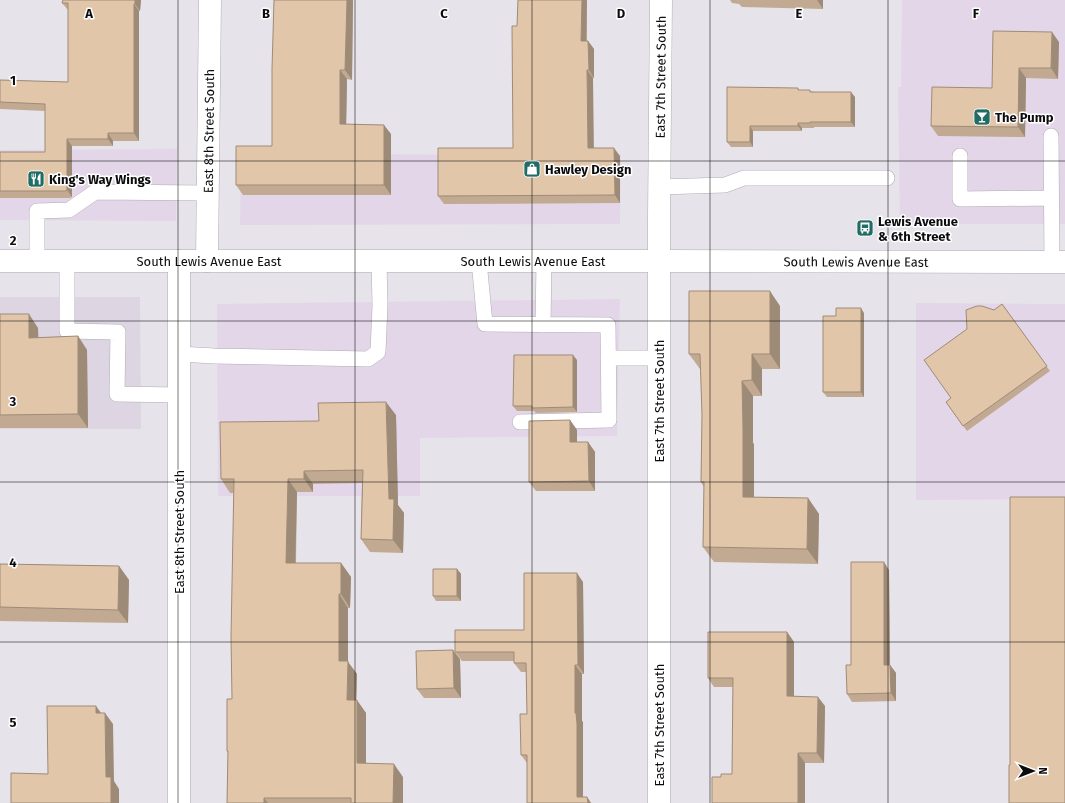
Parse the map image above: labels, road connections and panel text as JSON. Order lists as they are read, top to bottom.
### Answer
{
  "streets": {
    "street": ["East 7th Street South", "East 8th Street South", "South Lewis Avenue East"]
  },
  "crossings": [
    ["East 7th Street South", "South Lewis Avenue East"],
    ["East 8th Street South", "South Lewis Avenue East"]
  ],
  "places": {
    "bar": ["The Pump"],
    "shop": ["Hawley Design"],
    "restaurant": ["King's Way Wings"],
    "bus stop": ["Lewis Avenue & 6th Street"]
  },
  "north": "right",
  "grid": {
    "columns": [
      "A",
      "B",
      "C",
      "D",
      "E",
      "F"
    ],
    "rows": [
      "1",
      "2",
      "3",
      "4",
      "5"
    ]
  }
}
